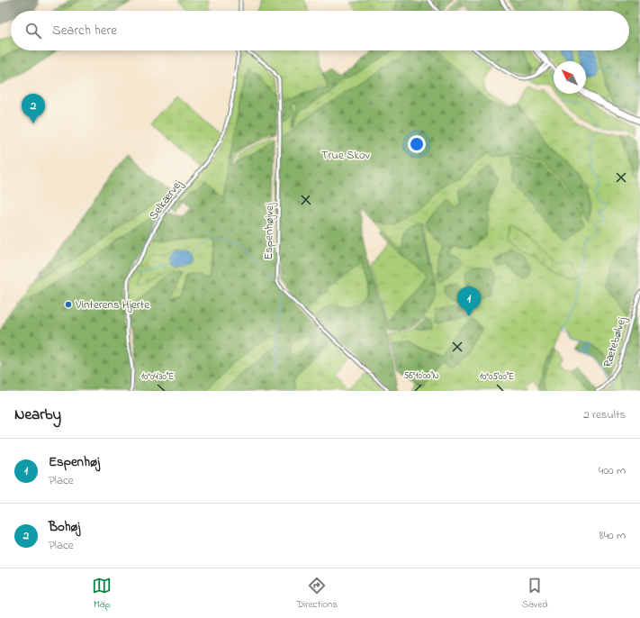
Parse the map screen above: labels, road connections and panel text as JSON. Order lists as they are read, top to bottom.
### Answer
{
  "streets": {
    "street": ["Selkærvej", "Espenhøjvej", "Rætebølvej"]
  },
  "parks": ["True Skov"],
  "places": ["Vinterens Hjerte"],
  "north": "top left",
  "page": {
    "search": "Search here",
    "pins": ["2", "1"],
    "heading": ["Nearby", "2 results"],
    "list": [
      {
        "mark": "1",
        "name": "Espenhøj",
        "note": "Place",
        "value": "400 m"
      },
      {
        "mark": "2",
        "name": "Bohøj",
        "note": "Place",
        "value": "840 m"
      }
    ],
    "nav": ["Map", "Directions", "Saved"]
  },
  "coordinates": ["56°10'00\"N", "10°04'30\"E", "10°05'00\"E"]
}
